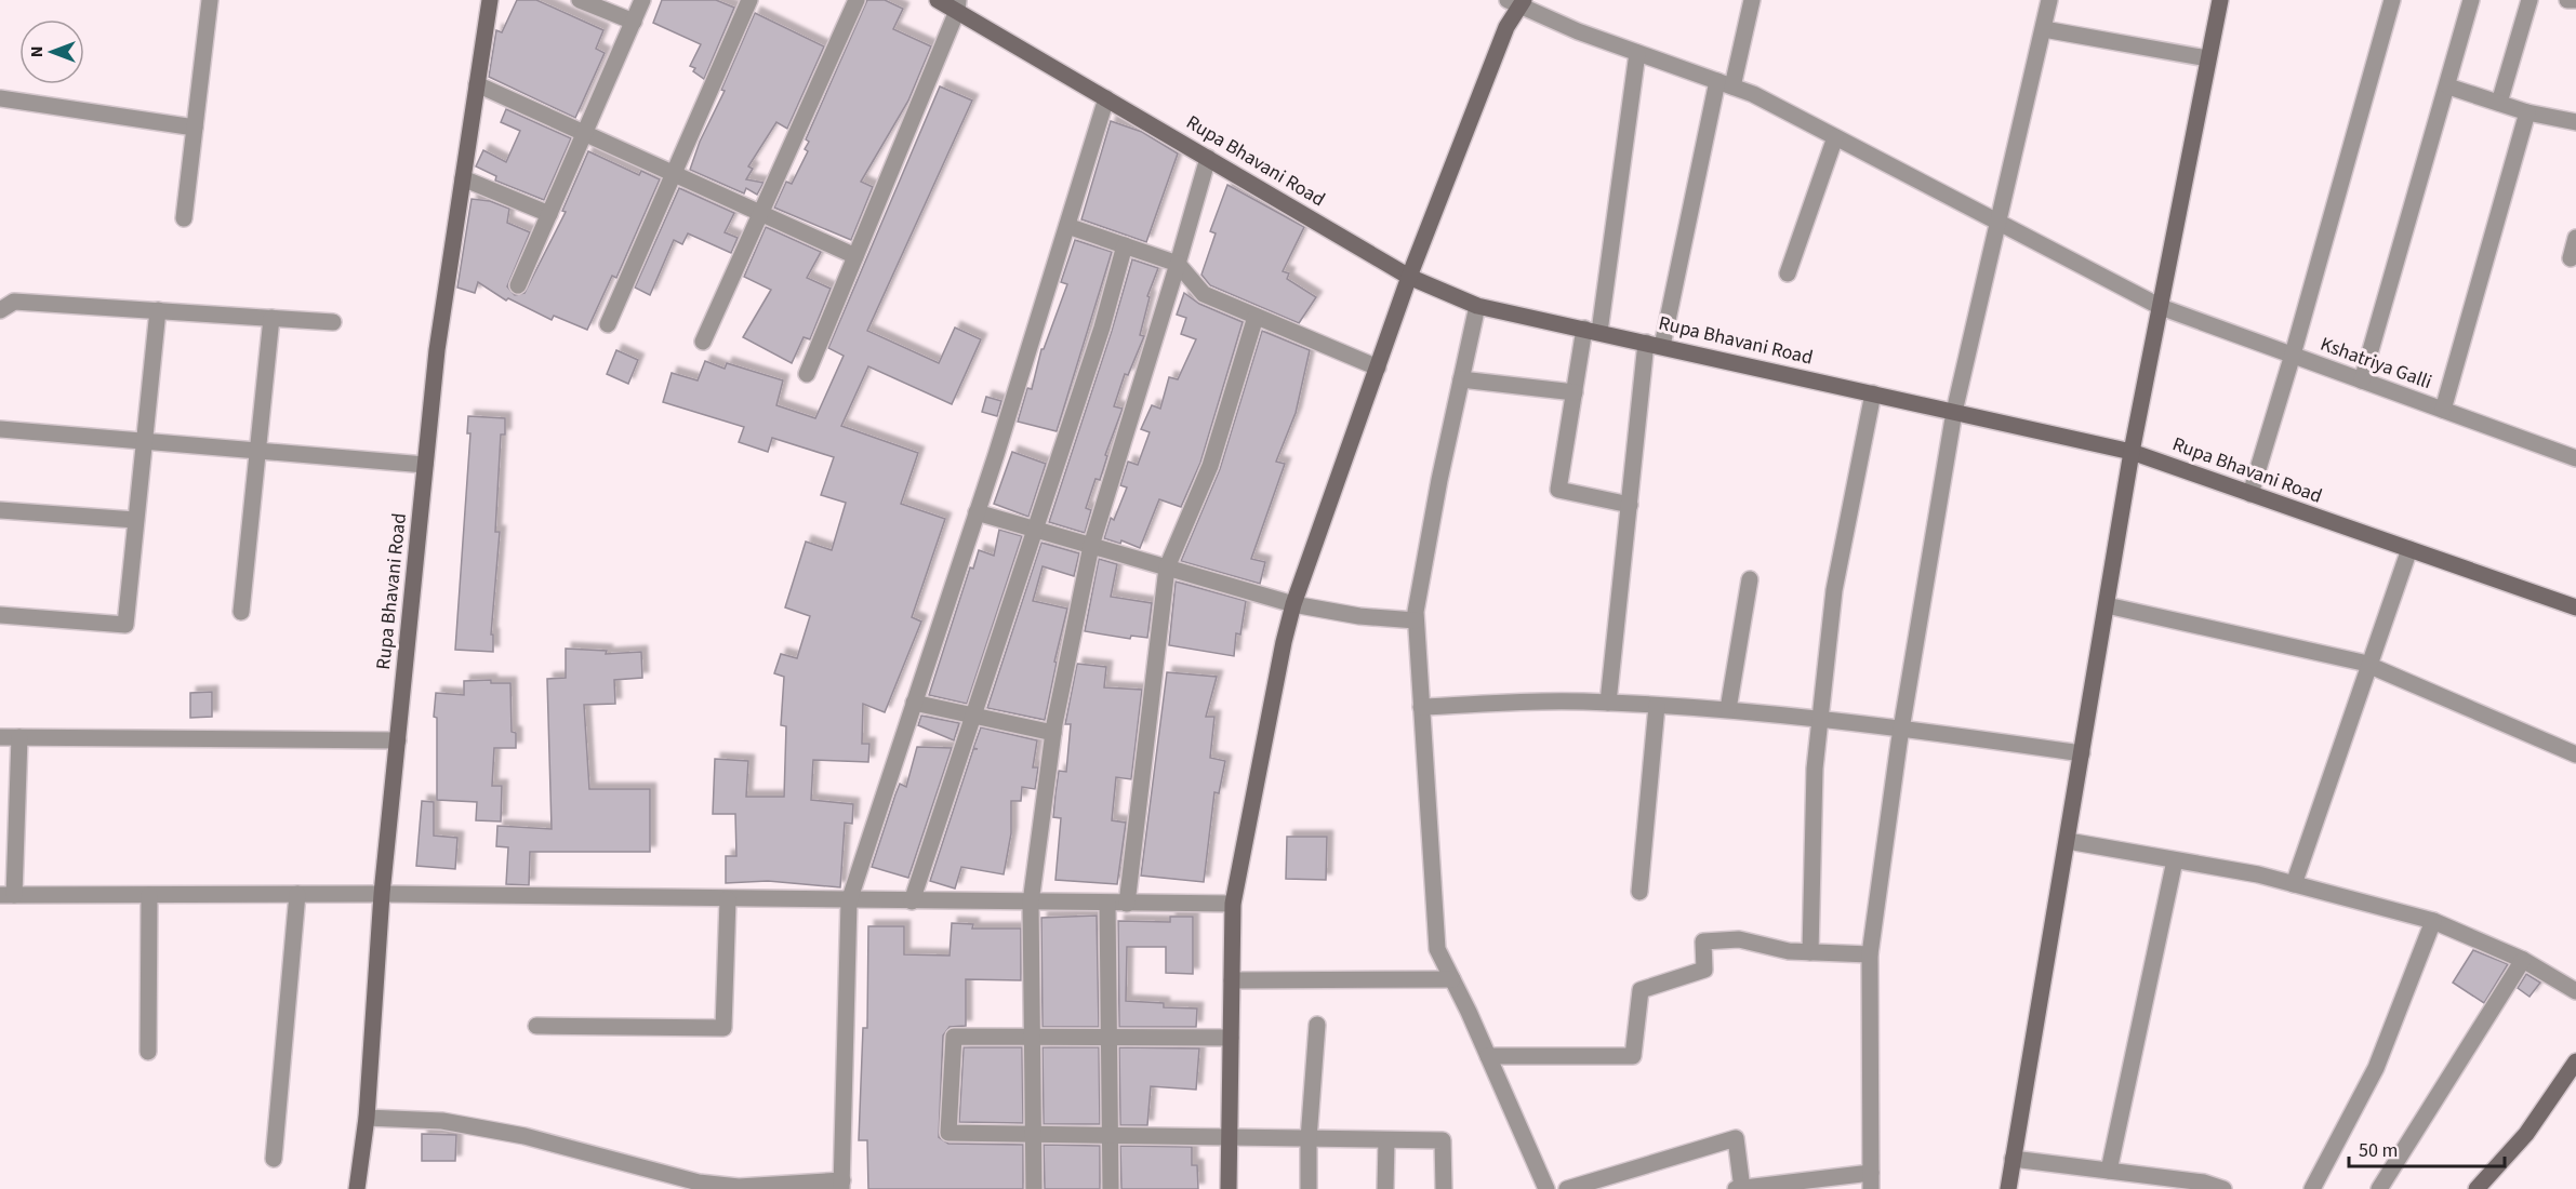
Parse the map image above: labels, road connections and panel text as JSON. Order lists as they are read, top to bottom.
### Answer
{
  "streets": {
    "street": ["Rupa Bhavani Road", "Kshatriya Galli"]
  },
  "scale_bar": "50 m",
  "north": "left"
}
